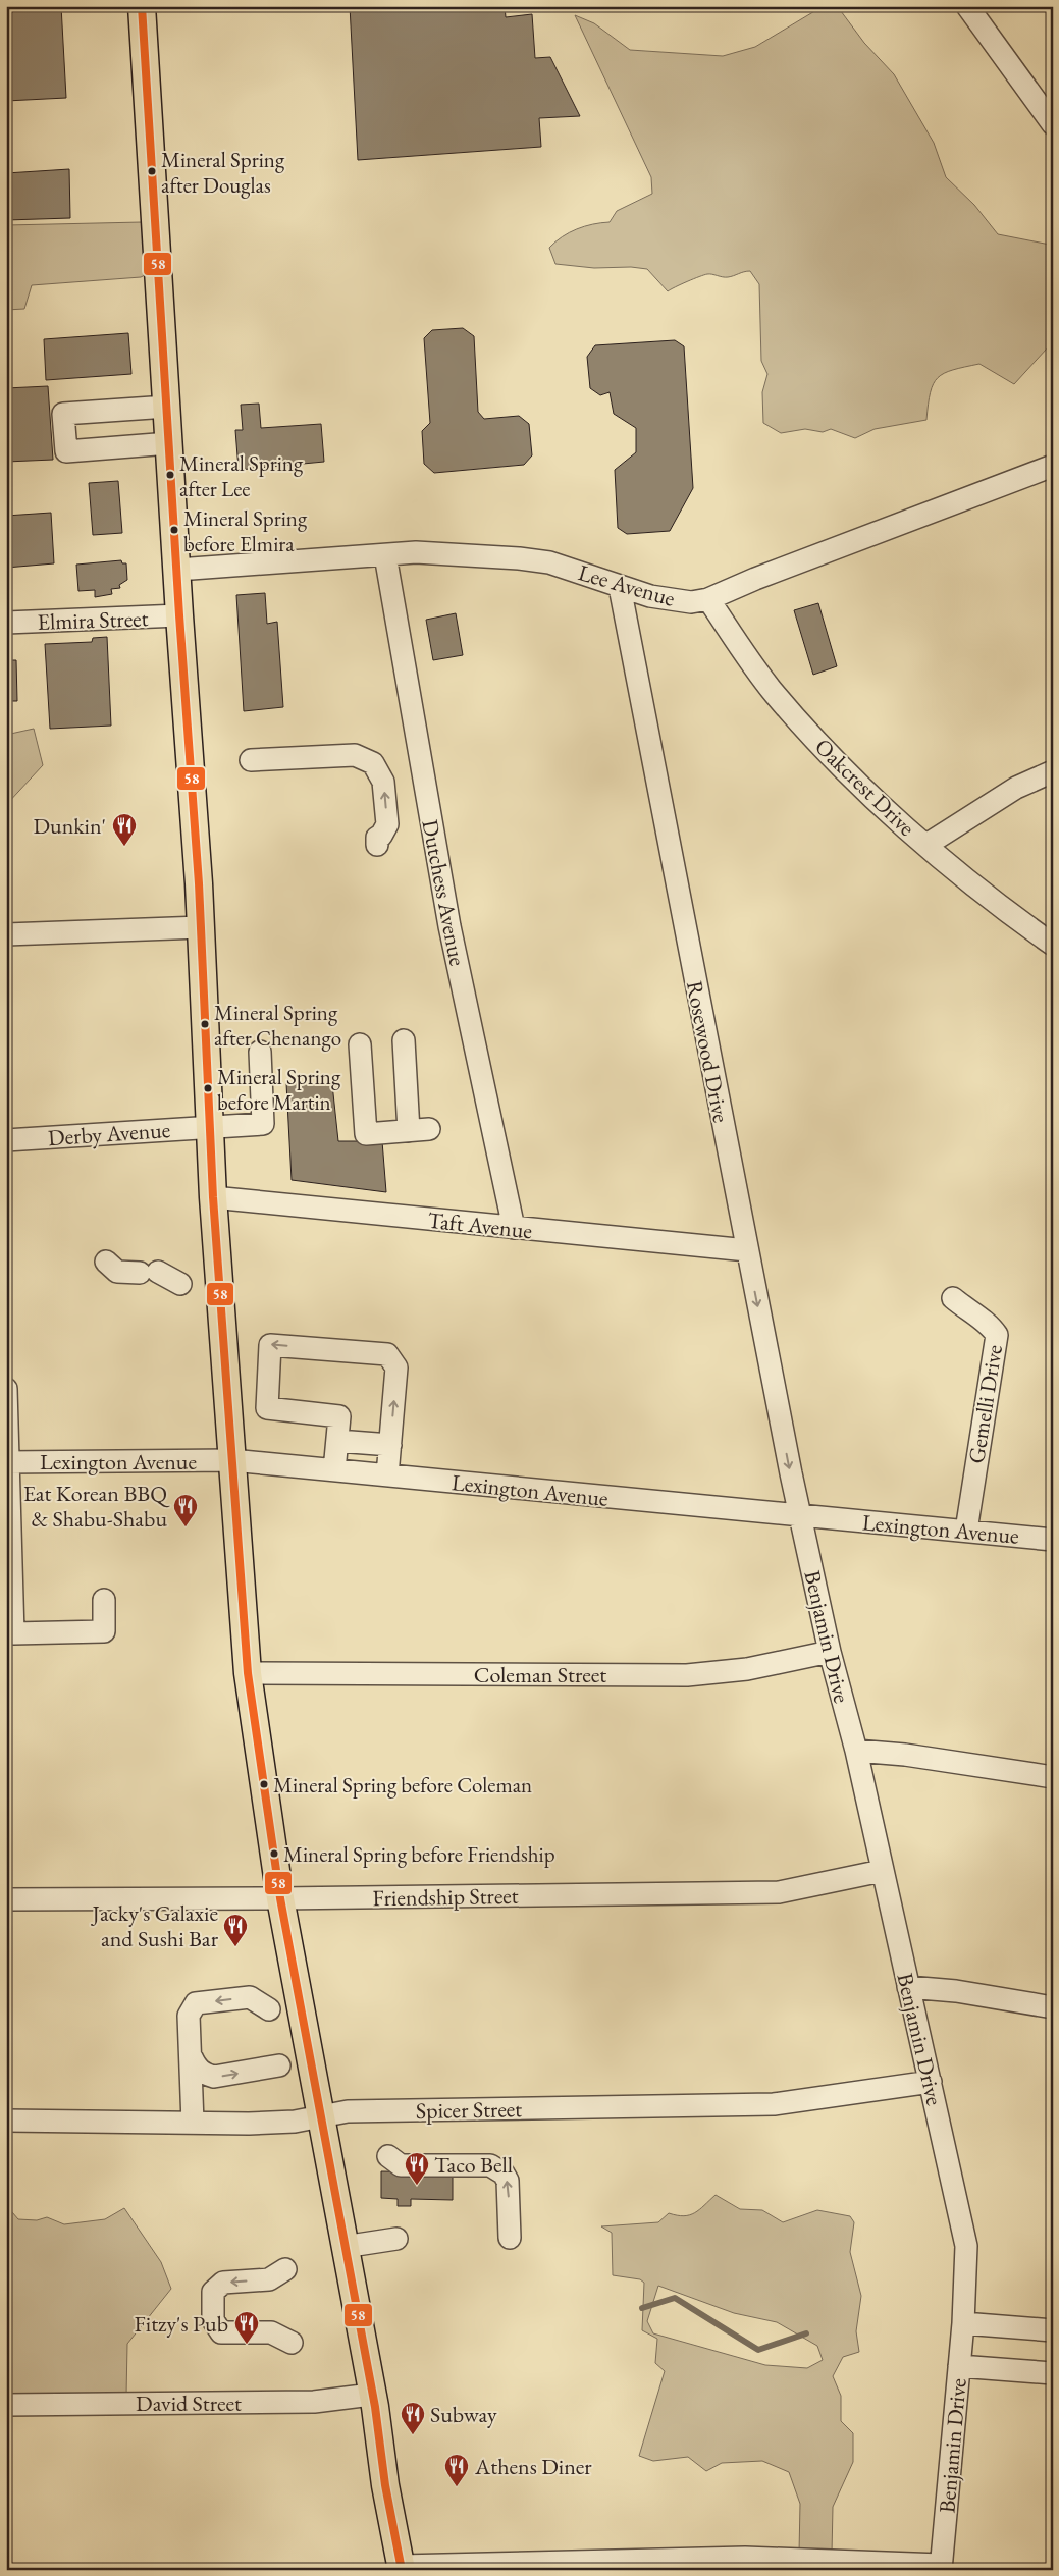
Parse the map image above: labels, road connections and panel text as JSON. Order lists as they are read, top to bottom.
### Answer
{
  "streets": {
    "street": [
      "Lee Avenue",
      "Elmira Street",
      "Oakcrest Drive",
      "Dutchess Avenue",
      "Rosewood Drive",
      "Derby Avenue",
      "Taft Avenue",
      "Gemelli Drive",
      "Lexington Avenue",
      "Benjamin Drive",
      "Coleman Street",
      "Friendship Street",
      "Spicer Street",
      "David Street"
    ]
  },
  "crossings": [
    ["Lee Avenue", "Oakcrest Drive"],
    ["Lee Avenue", "Dutchess Avenue"],
    ["Lee Avenue", "Rosewood Drive"],
    ["Dutchess Avenue", "Taft Avenue"],
    ["Rosewood Drive", "Taft Avenue"],
    ["Rosewood Drive", "Lexington Avenue"],
    ["Rosewood Drive", "Benjamin Drive"],
    ["Gemelli Drive", "Lexington Avenue"],
    ["Lexington Avenue", "Benjamin Drive"],
    ["Benjamin Drive", "Coleman Street"],
    ["Benjamin Drive", "Friendship Street"],
    ["Benjamin Drive", "Spicer Street"]
  ],
  "places": {
    "other": [
      "Mineral Spring after Douglas",
      "Mineral Spring after Lee",
      "Mineral Spring before Elmira",
      "Mineral Spring after Chenango",
      "Mineral Spring before Martin",
      "Mineral Spring before Coleman",
      "Mineral Spring before Friendship"
    ],
    "restaurant": [
      "Dunkin'",
      "Eat Korean BBQ & Shabu-Shabu",
      "Jacky's Galaxie and Sushi Bar",
      "Taco Bell",
      "Fitzy's Pub",
      "Subway",
      "Athens Diner"
    ]
  },
  "lines": ["transit line 58"]
}
